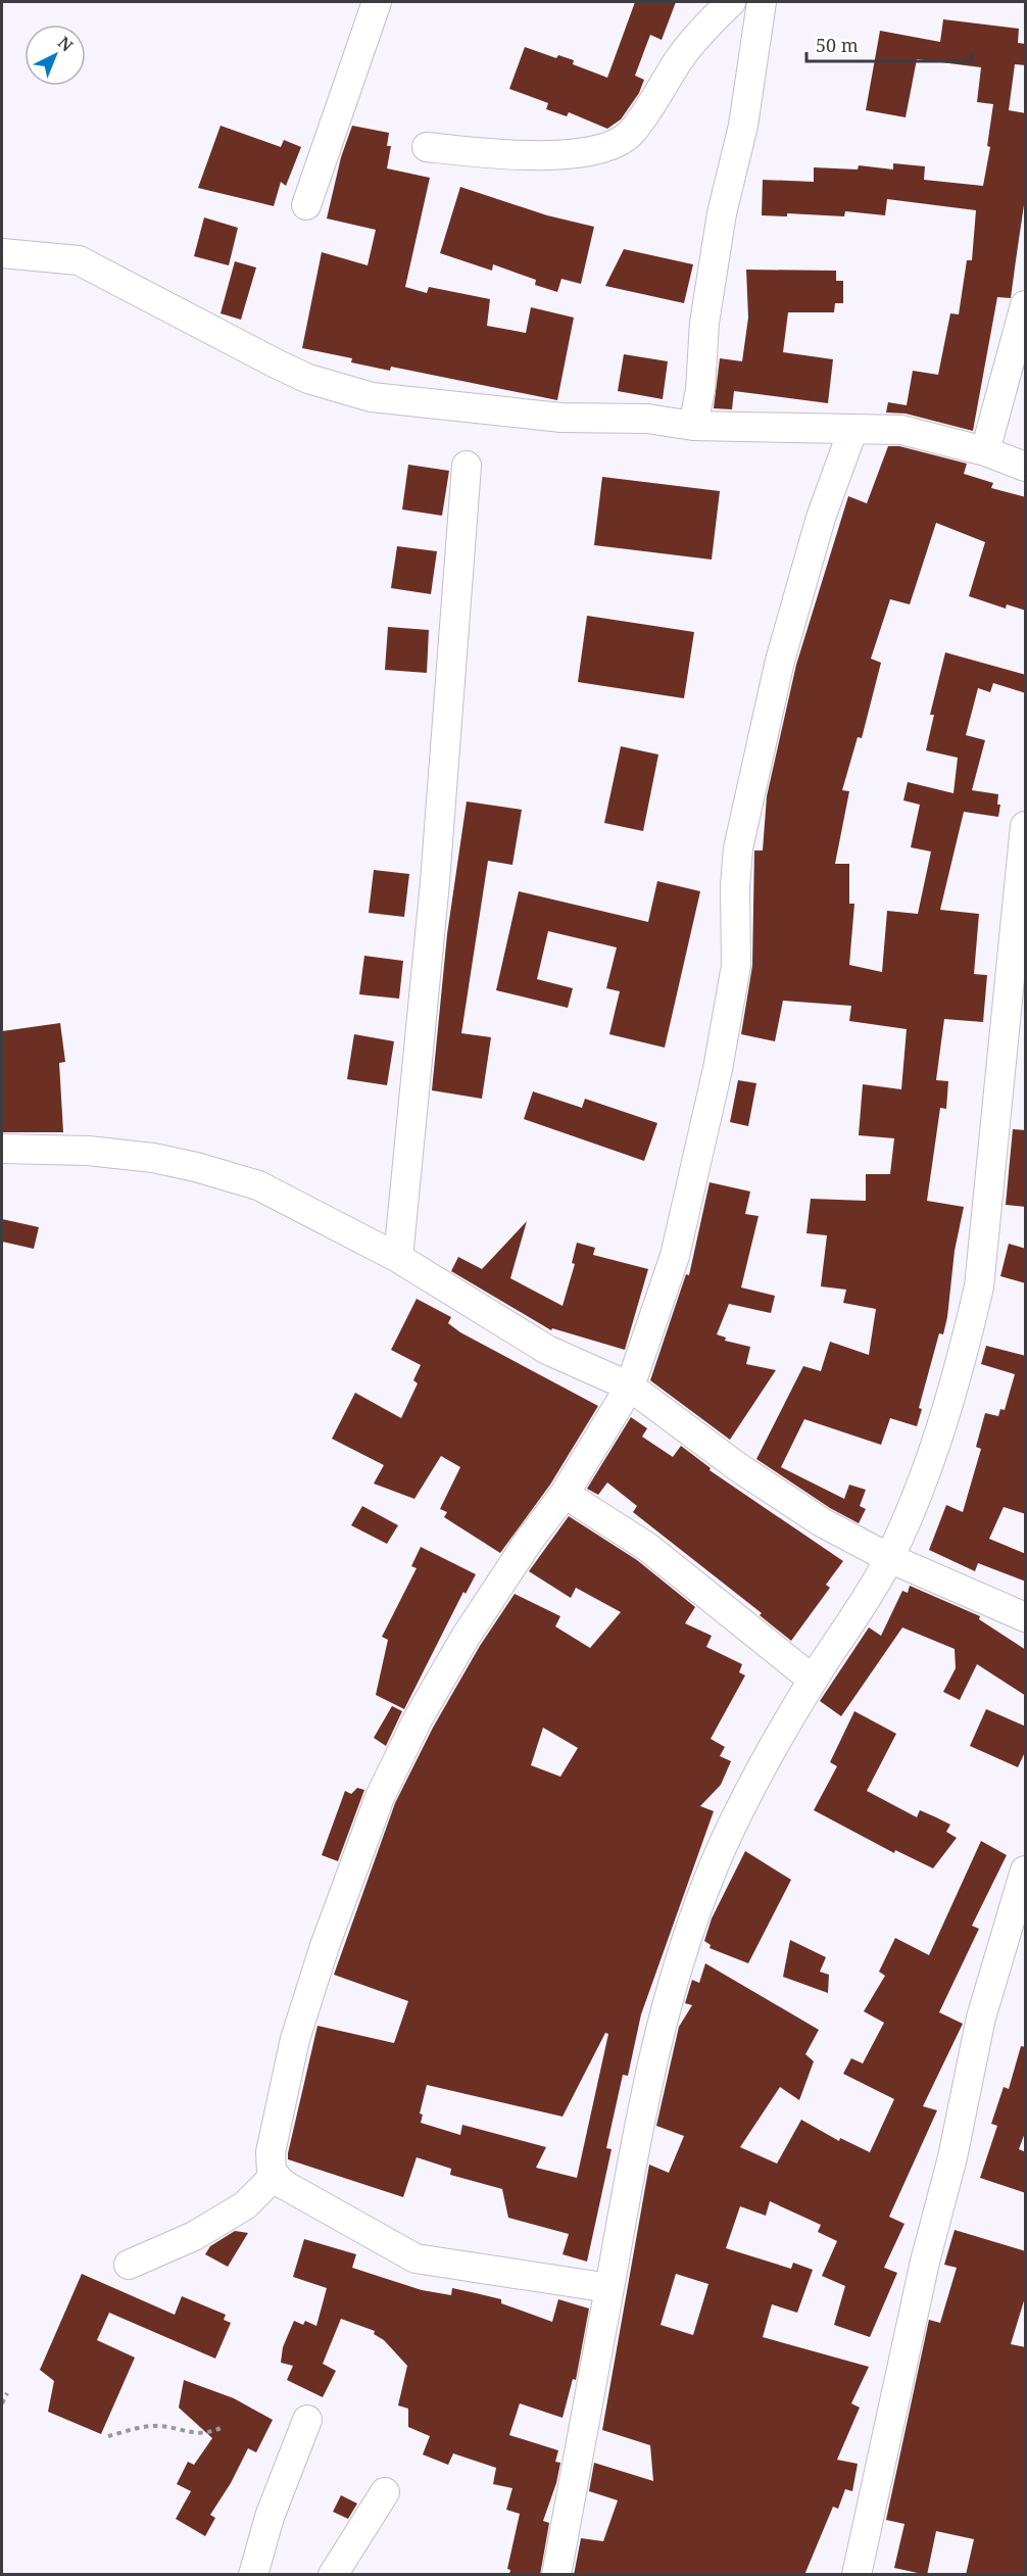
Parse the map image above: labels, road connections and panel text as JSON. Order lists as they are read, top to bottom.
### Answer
{
  "scale_bar": "50 m",
  "north": "top right"
}
